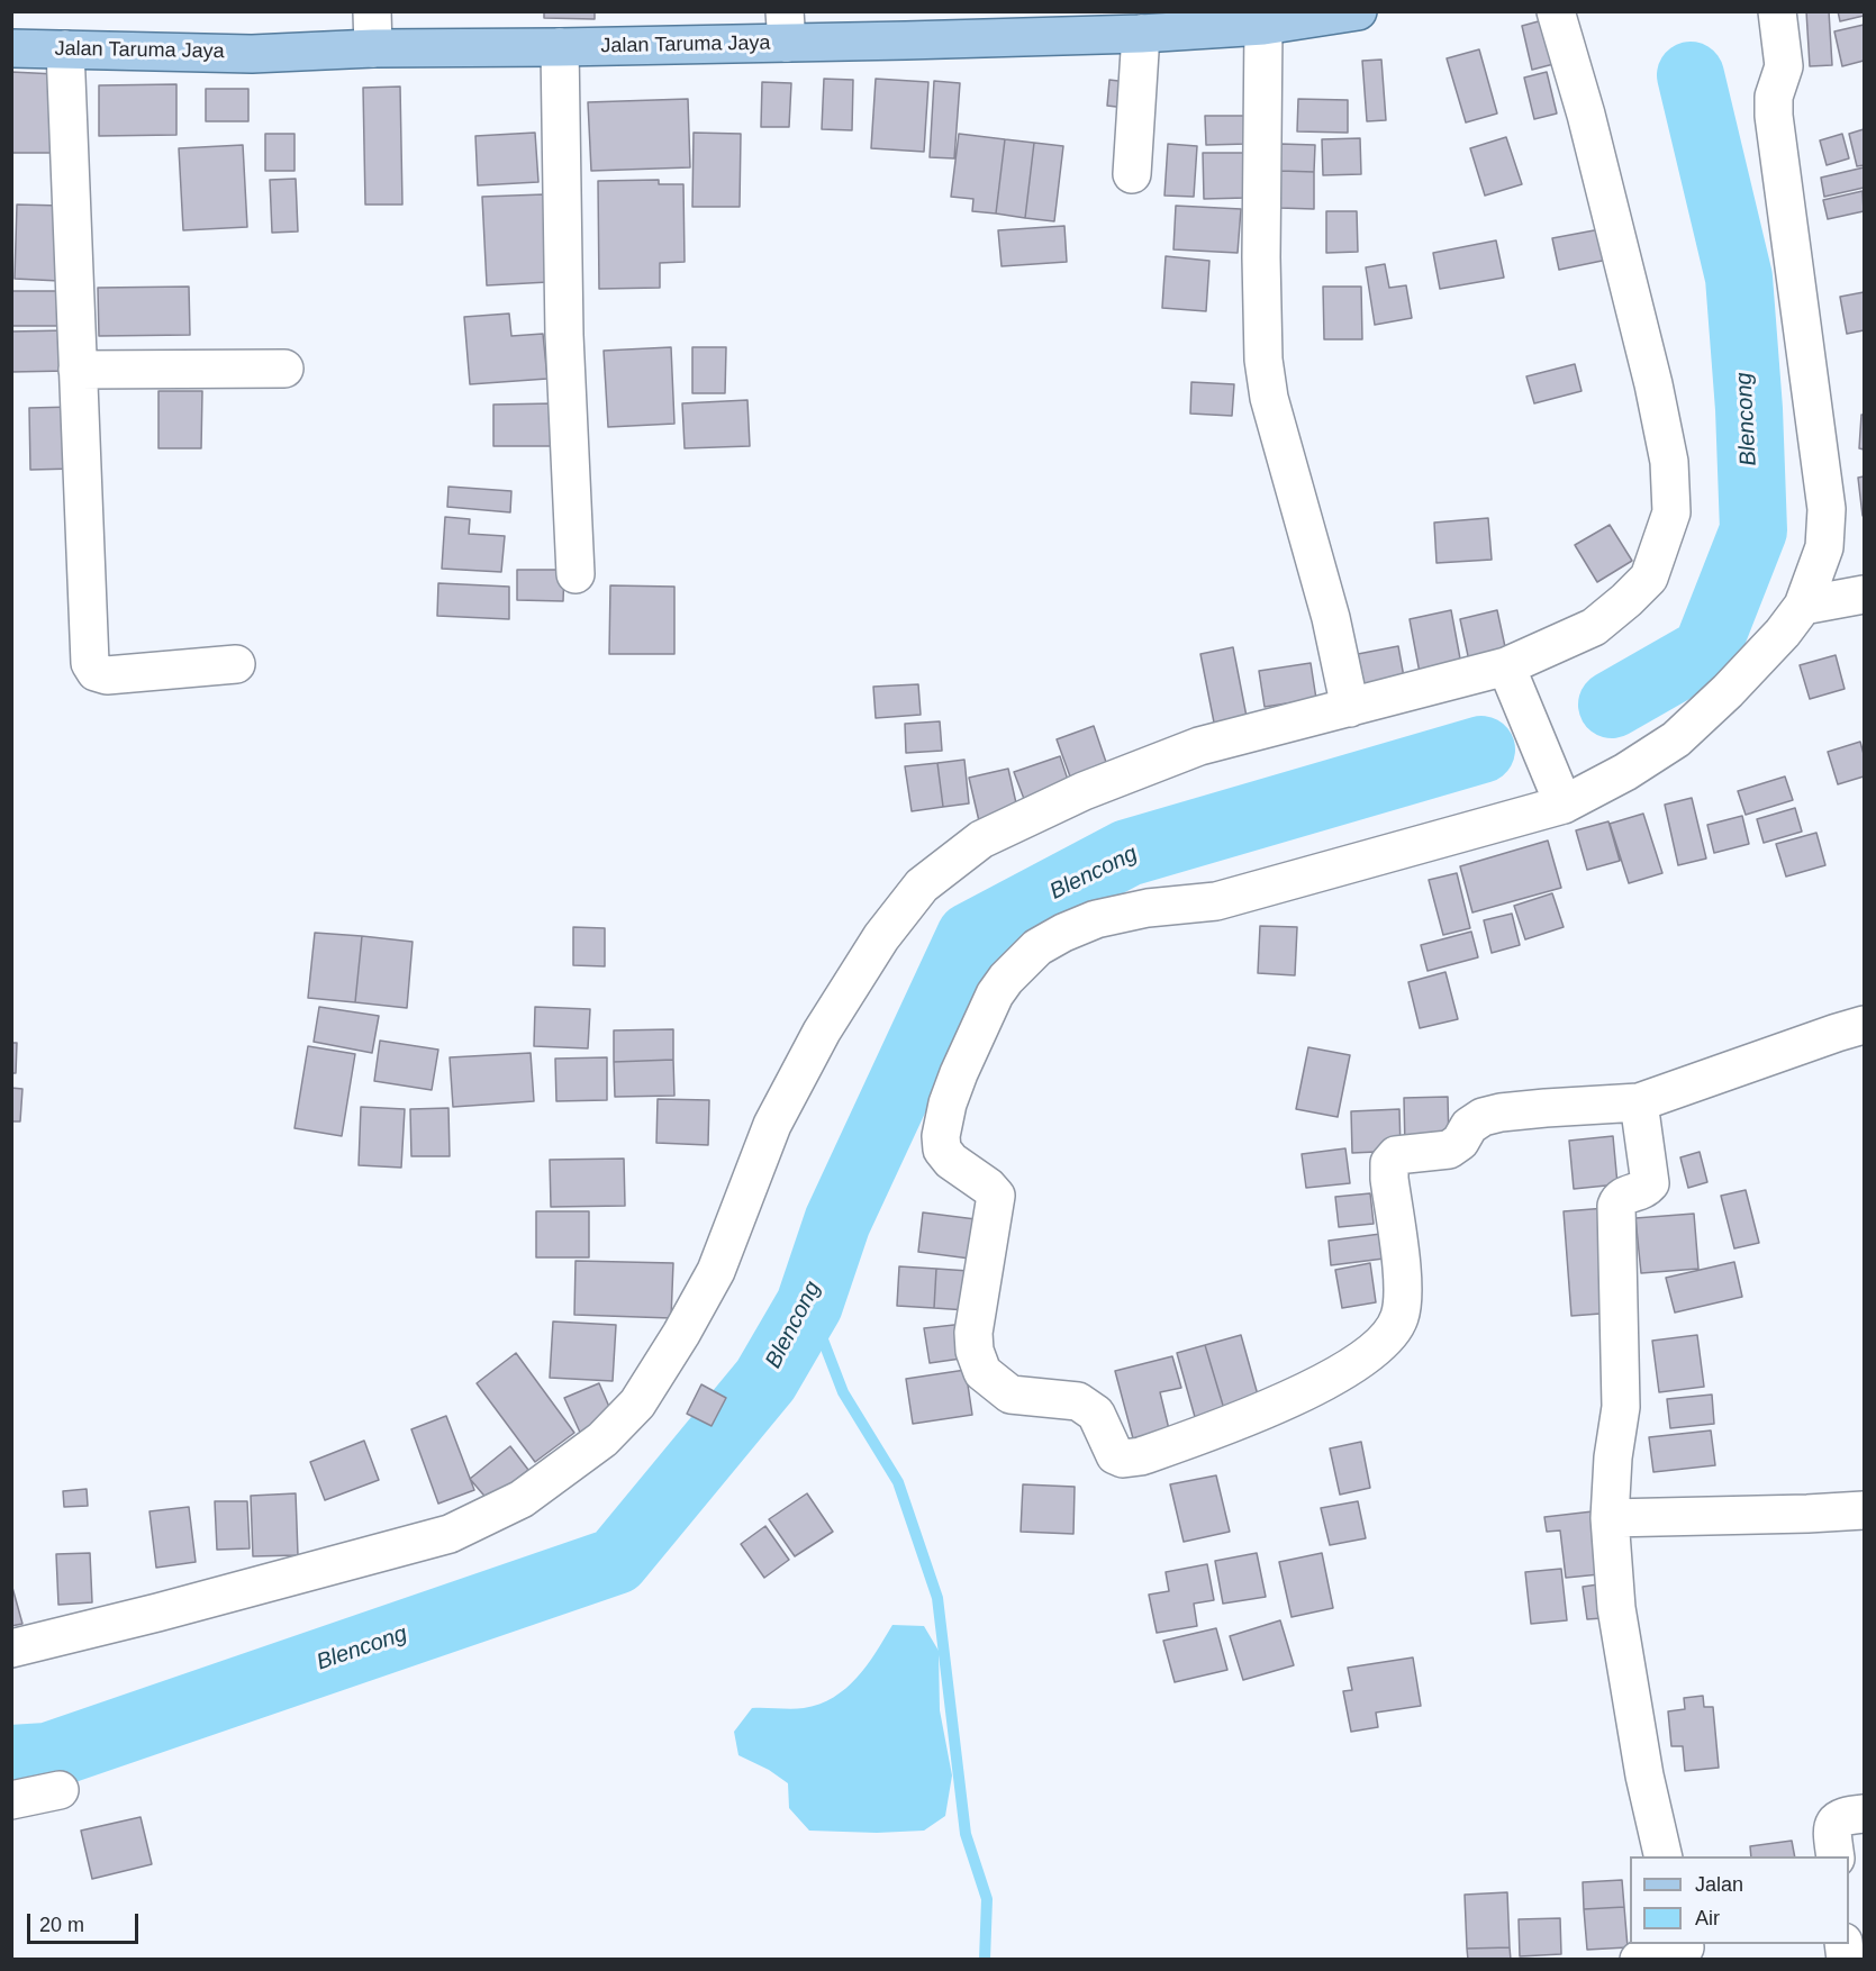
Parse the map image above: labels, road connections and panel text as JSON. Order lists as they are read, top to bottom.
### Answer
{
  "streets": {
    "main road": ["Jalan Taruma Jaya"]
  },
  "water": ["Blencong"],
  "legend": ["Jalan", "Air"],
  "scale_bar": "20 m"
}
